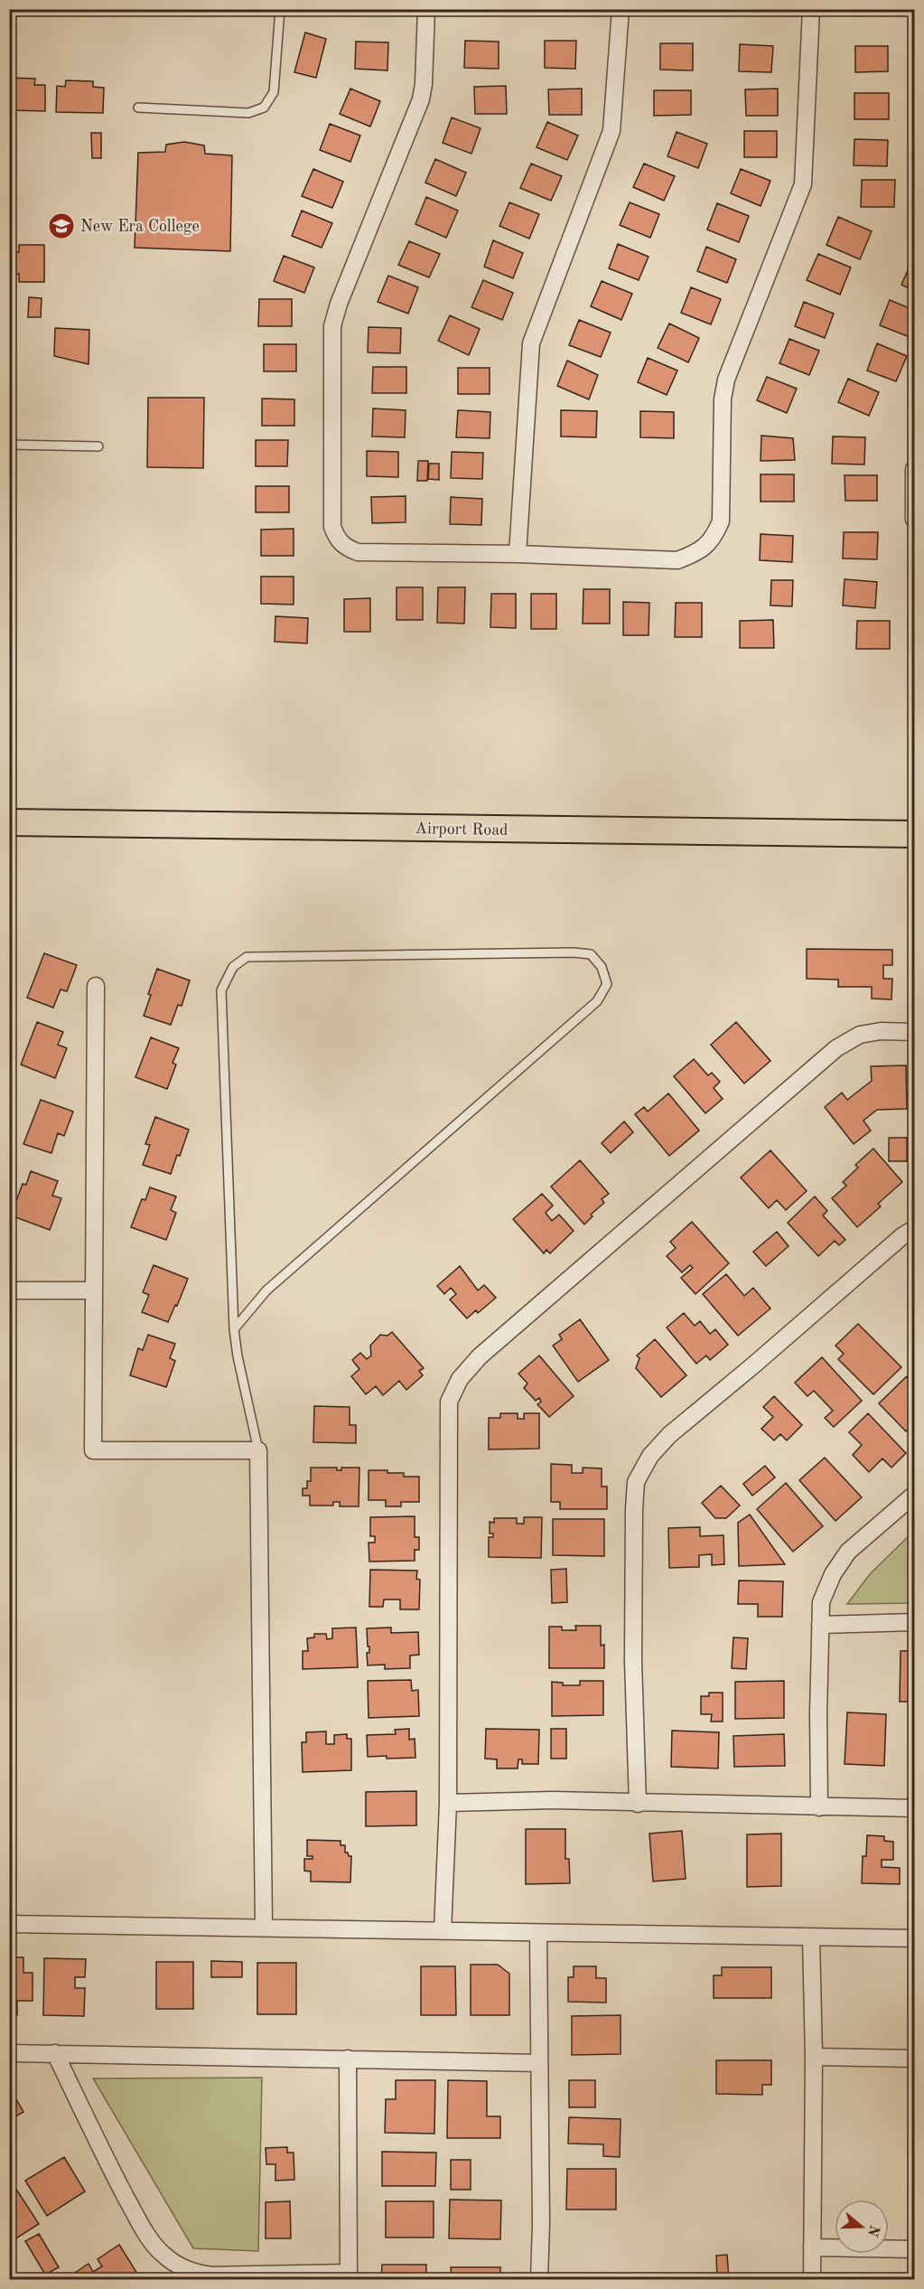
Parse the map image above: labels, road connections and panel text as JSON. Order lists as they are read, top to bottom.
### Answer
{
  "streets": {
    "main road": ["Airport Road"]
  },
  "places": {
    "school or university": ["New Era College"]
  },
  "north": "right"
}
